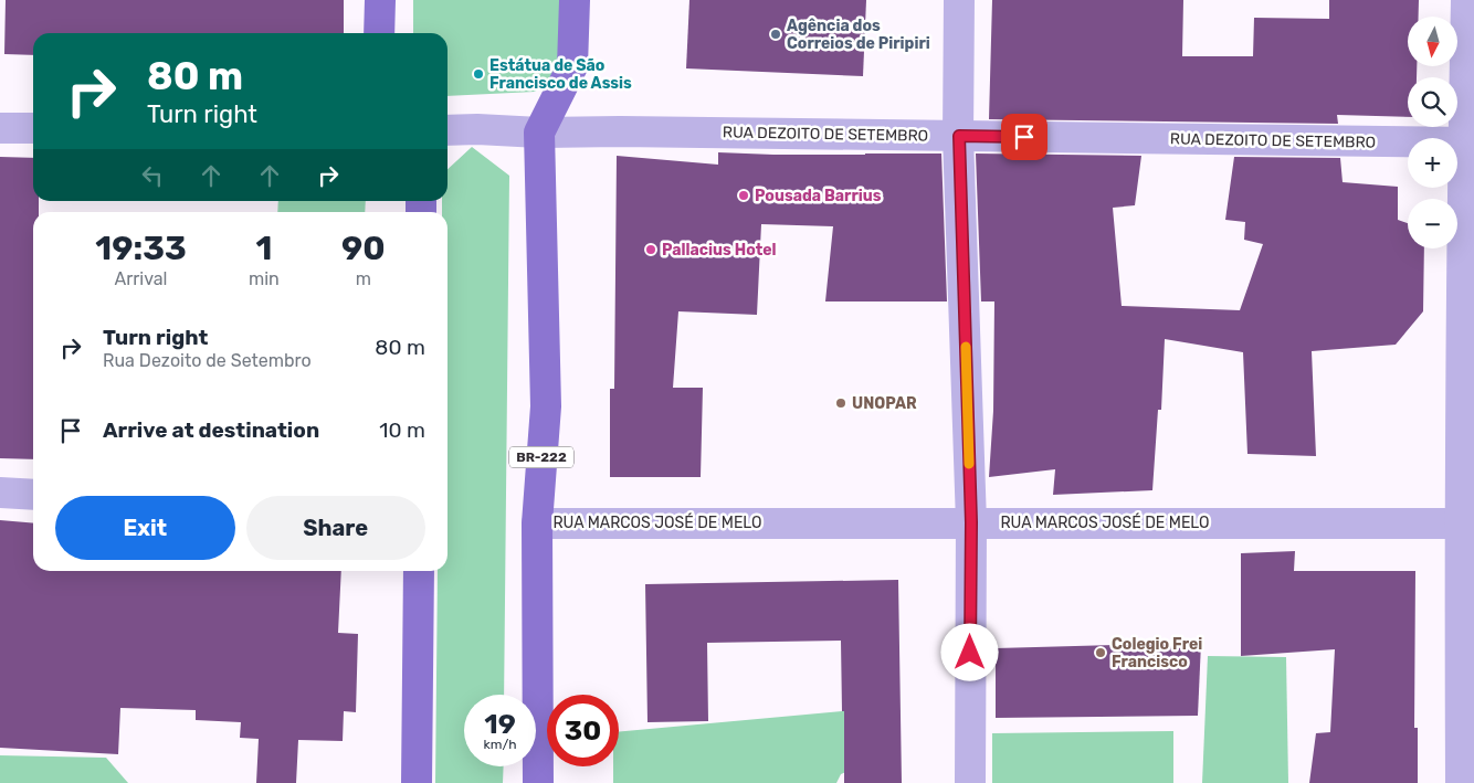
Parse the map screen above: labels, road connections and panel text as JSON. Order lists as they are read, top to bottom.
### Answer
{
  "streets": {
    "main road": ["BR-222"],
    "street": ["RUA DEZOITO DE SETEMBRO", "RUA MARCOS JOSÉ DE MELO"]
  },
  "crossings": [
    ["RUA DEZOITO DE SETEMBRO", "BR-222"],
    ["BR-222", "RUA MARCOS JOSÉ DE MELO"]
  ],
  "places": [
    "Agência dos Correios de Piripiri",
    "Estátua de São Francisco de Assis",
    "Pousada Barrius",
    "Pallacius Hotel",
    "UNOPAR",
    "Colegio Frei Francisco"
  ],
  "north": "bottom",
  "page": {
    "map_buttons": ["+", "−"],
    "turn": ["80 m", "Turn right"],
    "eta": [
      "19:33",
      "Arrival",
      "1",
      "min",
      "90",
      "m"
    ],
    "list": [
      {
        "name": "Turn right",
        "note": "Rua Dezoito de Setembro",
        "value": "80 m"
      },
      {
        "name": "Arrive at destination",
        "value": "10 m"
      }
    ],
    "buttons": ["Exit", "Share"],
    "speed": "19 km/h",
    "limit": "30"
  }
}
